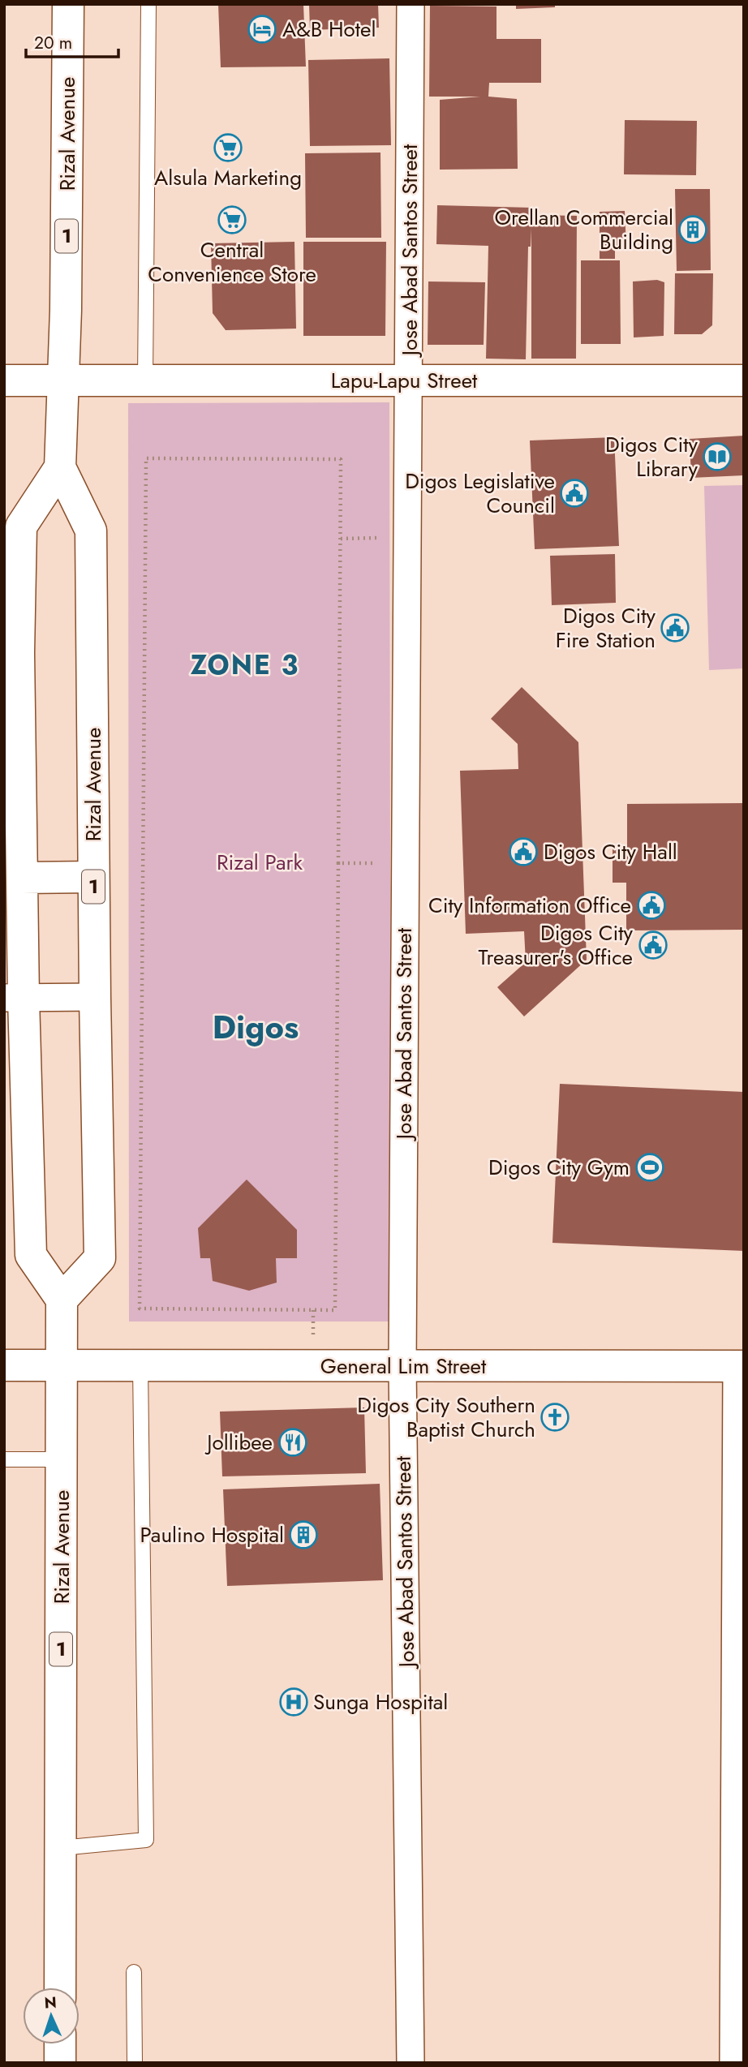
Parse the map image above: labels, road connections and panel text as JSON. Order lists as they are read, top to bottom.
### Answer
{
  "streets": {
    "main road": [
      "Rizal Avenue",
      "1",
      "Lapu-Lapu Street",
      "General Lim Street"
    ],
    "street": ["Jose Abad Santos Street"]
  },
  "crossings": [
    ["Rizal Avenue", "Lapu-Lapu Street"],
    ["Rizal Avenue", "General Lim Street"],
    ["Jose Abad Santos Street", "Lapu-Lapu Street"],
    ["Jose Abad Santos Street", "General Lim Street"]
  ],
  "districts": ["ZONE 3", "Digos"],
  "parks": ["Rizal Park"],
  "places": {
    "hotel": ["A&B Hotel"],
    "supermarket": ["Alsula Marketing", "Central Convenience Store"],
    "building": ["Orellan Commercial Building", "Paulino Hospital"],
    "library": ["Digos City Library"],
    "public building": [
      "Digos Legislative Council",
      "Digos City Fire Station",
      "Digos City Hall",
      "City Information Office",
      "Digos City Treasurer's Office"
    ],
    "sports": ["Digos City Gym"],
    "church": ["Digos City Southern Baptist Church"],
    "restaurant": ["Jollibee"],
    "hospital": ["Sunga Hospital"]
  },
  "scale_bar": "20 m",
  "north": "top"
}
